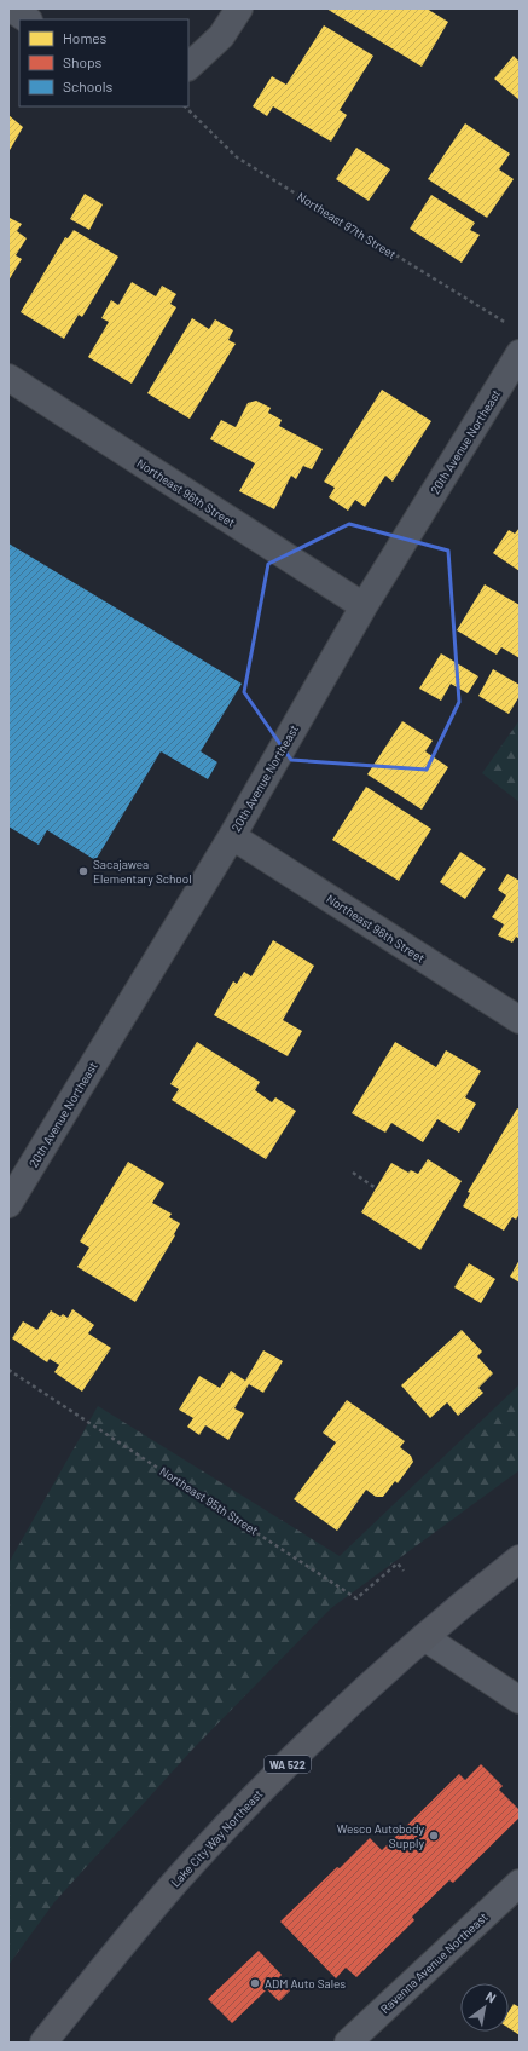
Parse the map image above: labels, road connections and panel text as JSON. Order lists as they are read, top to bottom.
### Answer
{
  "streets": {
    "main road": ["WA 522", "Lake City Way Northeast"],
    "street": ["20th Avenue Northeast", "Northeast 96th Street", "Ravenna Avenue Northeast"],
    "path": ["Northeast 97th Street", "Northeast 95th Street"]
  },
  "crossings": [
    ["20th Avenue Northeast", "Northeast 96th Street"]
  ],
  "places": ["Sacajawea Elementary School", "Wesco Autobody Supply", "ADM Auto Sales"],
  "legend": ["Homes", "Shops", "Schools"],
  "north": "top right"
}
